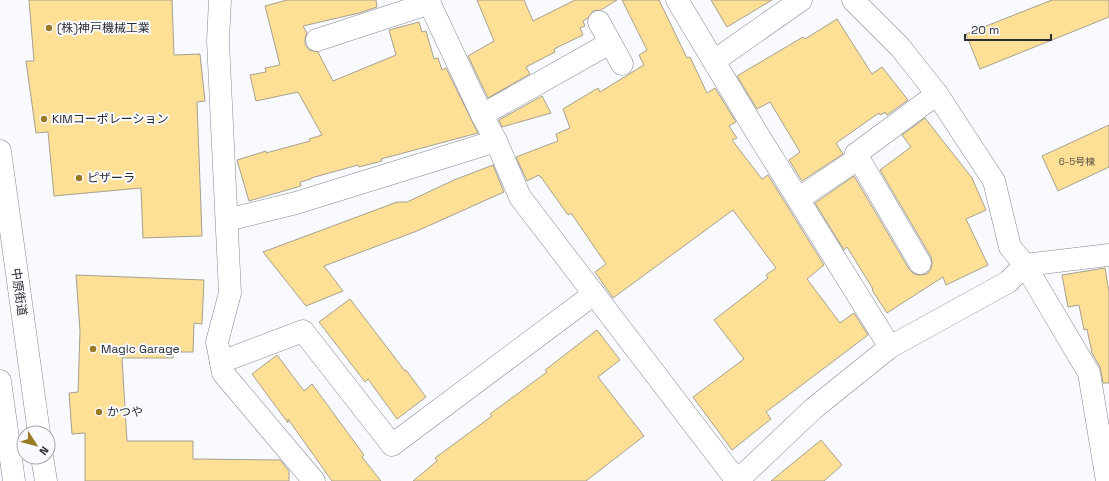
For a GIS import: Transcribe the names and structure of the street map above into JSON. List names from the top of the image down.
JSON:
{
  "streets": {
    "street": ["中原街道"]
  },
  "places": [
    "(株)神戸機械工業",
    "KIMコーポレーション",
    "ピザーラ",
    "Magic Garage",
    "かつや"
  ],
  "house_numbers": ["6-5号棟"],
  "scale_bar": "20 m",
  "north": "bottom right"
}
